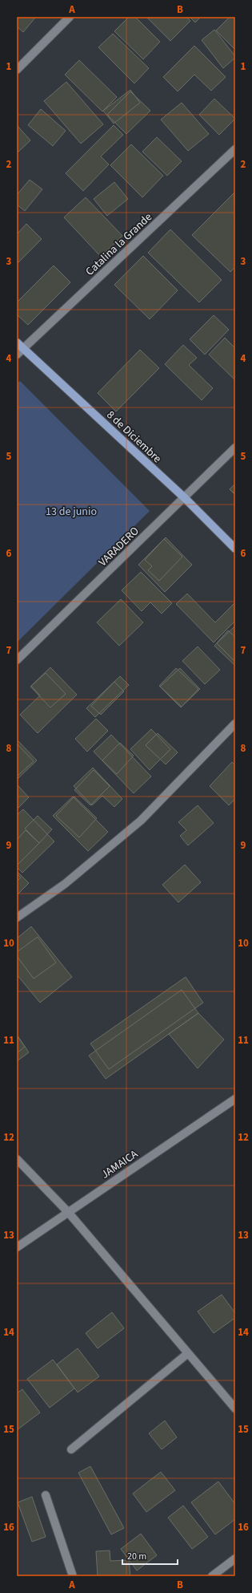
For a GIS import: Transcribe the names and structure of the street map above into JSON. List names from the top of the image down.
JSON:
{
  "streets": {
    "main road": ["8 de Diciembre"],
    "street": ["Catalina la Grande", "VARADERO", "JAMAICA"]
  },
  "crossings": [
    ["Catalina la Grande", "8 de Diciembre"],
    ["8 de Diciembre", "VARADERO"]
  ],
  "parks": ["13 de junio"],
  "scale_bar": "20 m",
  "grid": {
    "columns": ["A", "B"],
    "rows": [
      "1",
      "2",
      "3",
      "4",
      "5",
      "6",
      "7",
      "8",
      "9",
      "10",
      "11",
      "12",
      "13",
      "14",
      "15",
      "16"
    ]
  }
}
